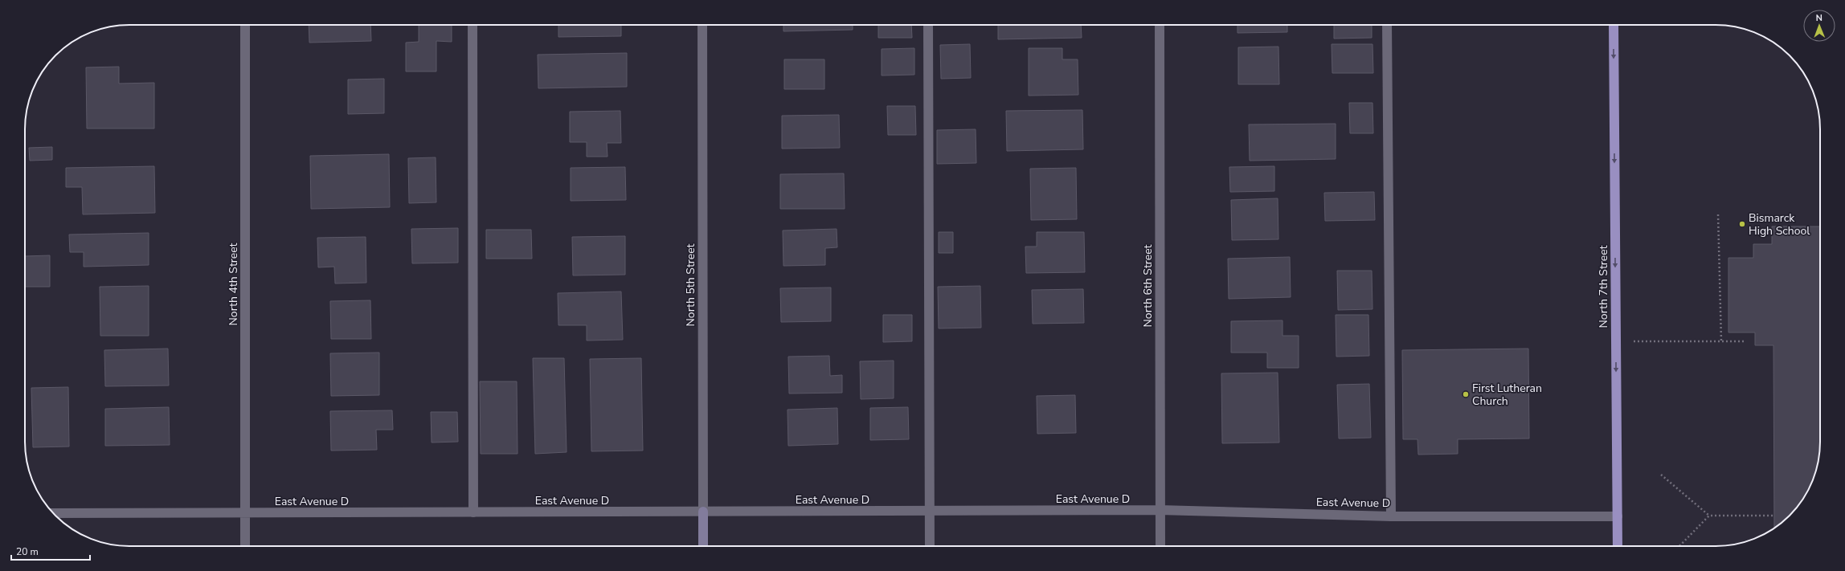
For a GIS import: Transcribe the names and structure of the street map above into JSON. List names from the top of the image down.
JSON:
{
  "streets": {
    "main road": ["North 7th Street"],
    "street": [
      "North 4th Street",
      "North 5th Street",
      "North 6th Street",
      "East Avenue D"
    ]
  },
  "crossings": [
    ["North 4th Street", "East Avenue D"],
    ["North 5th Street", "East Avenue D"],
    ["North 6th Street", "East Avenue D"],
    ["North 7th Street", "East Avenue D"]
  ],
  "one_way": ["North 7th Street"],
  "places": ["Bismarck High School", "First Lutheran Church"],
  "scale_bar": "20 m",
  "north": "top"
}
